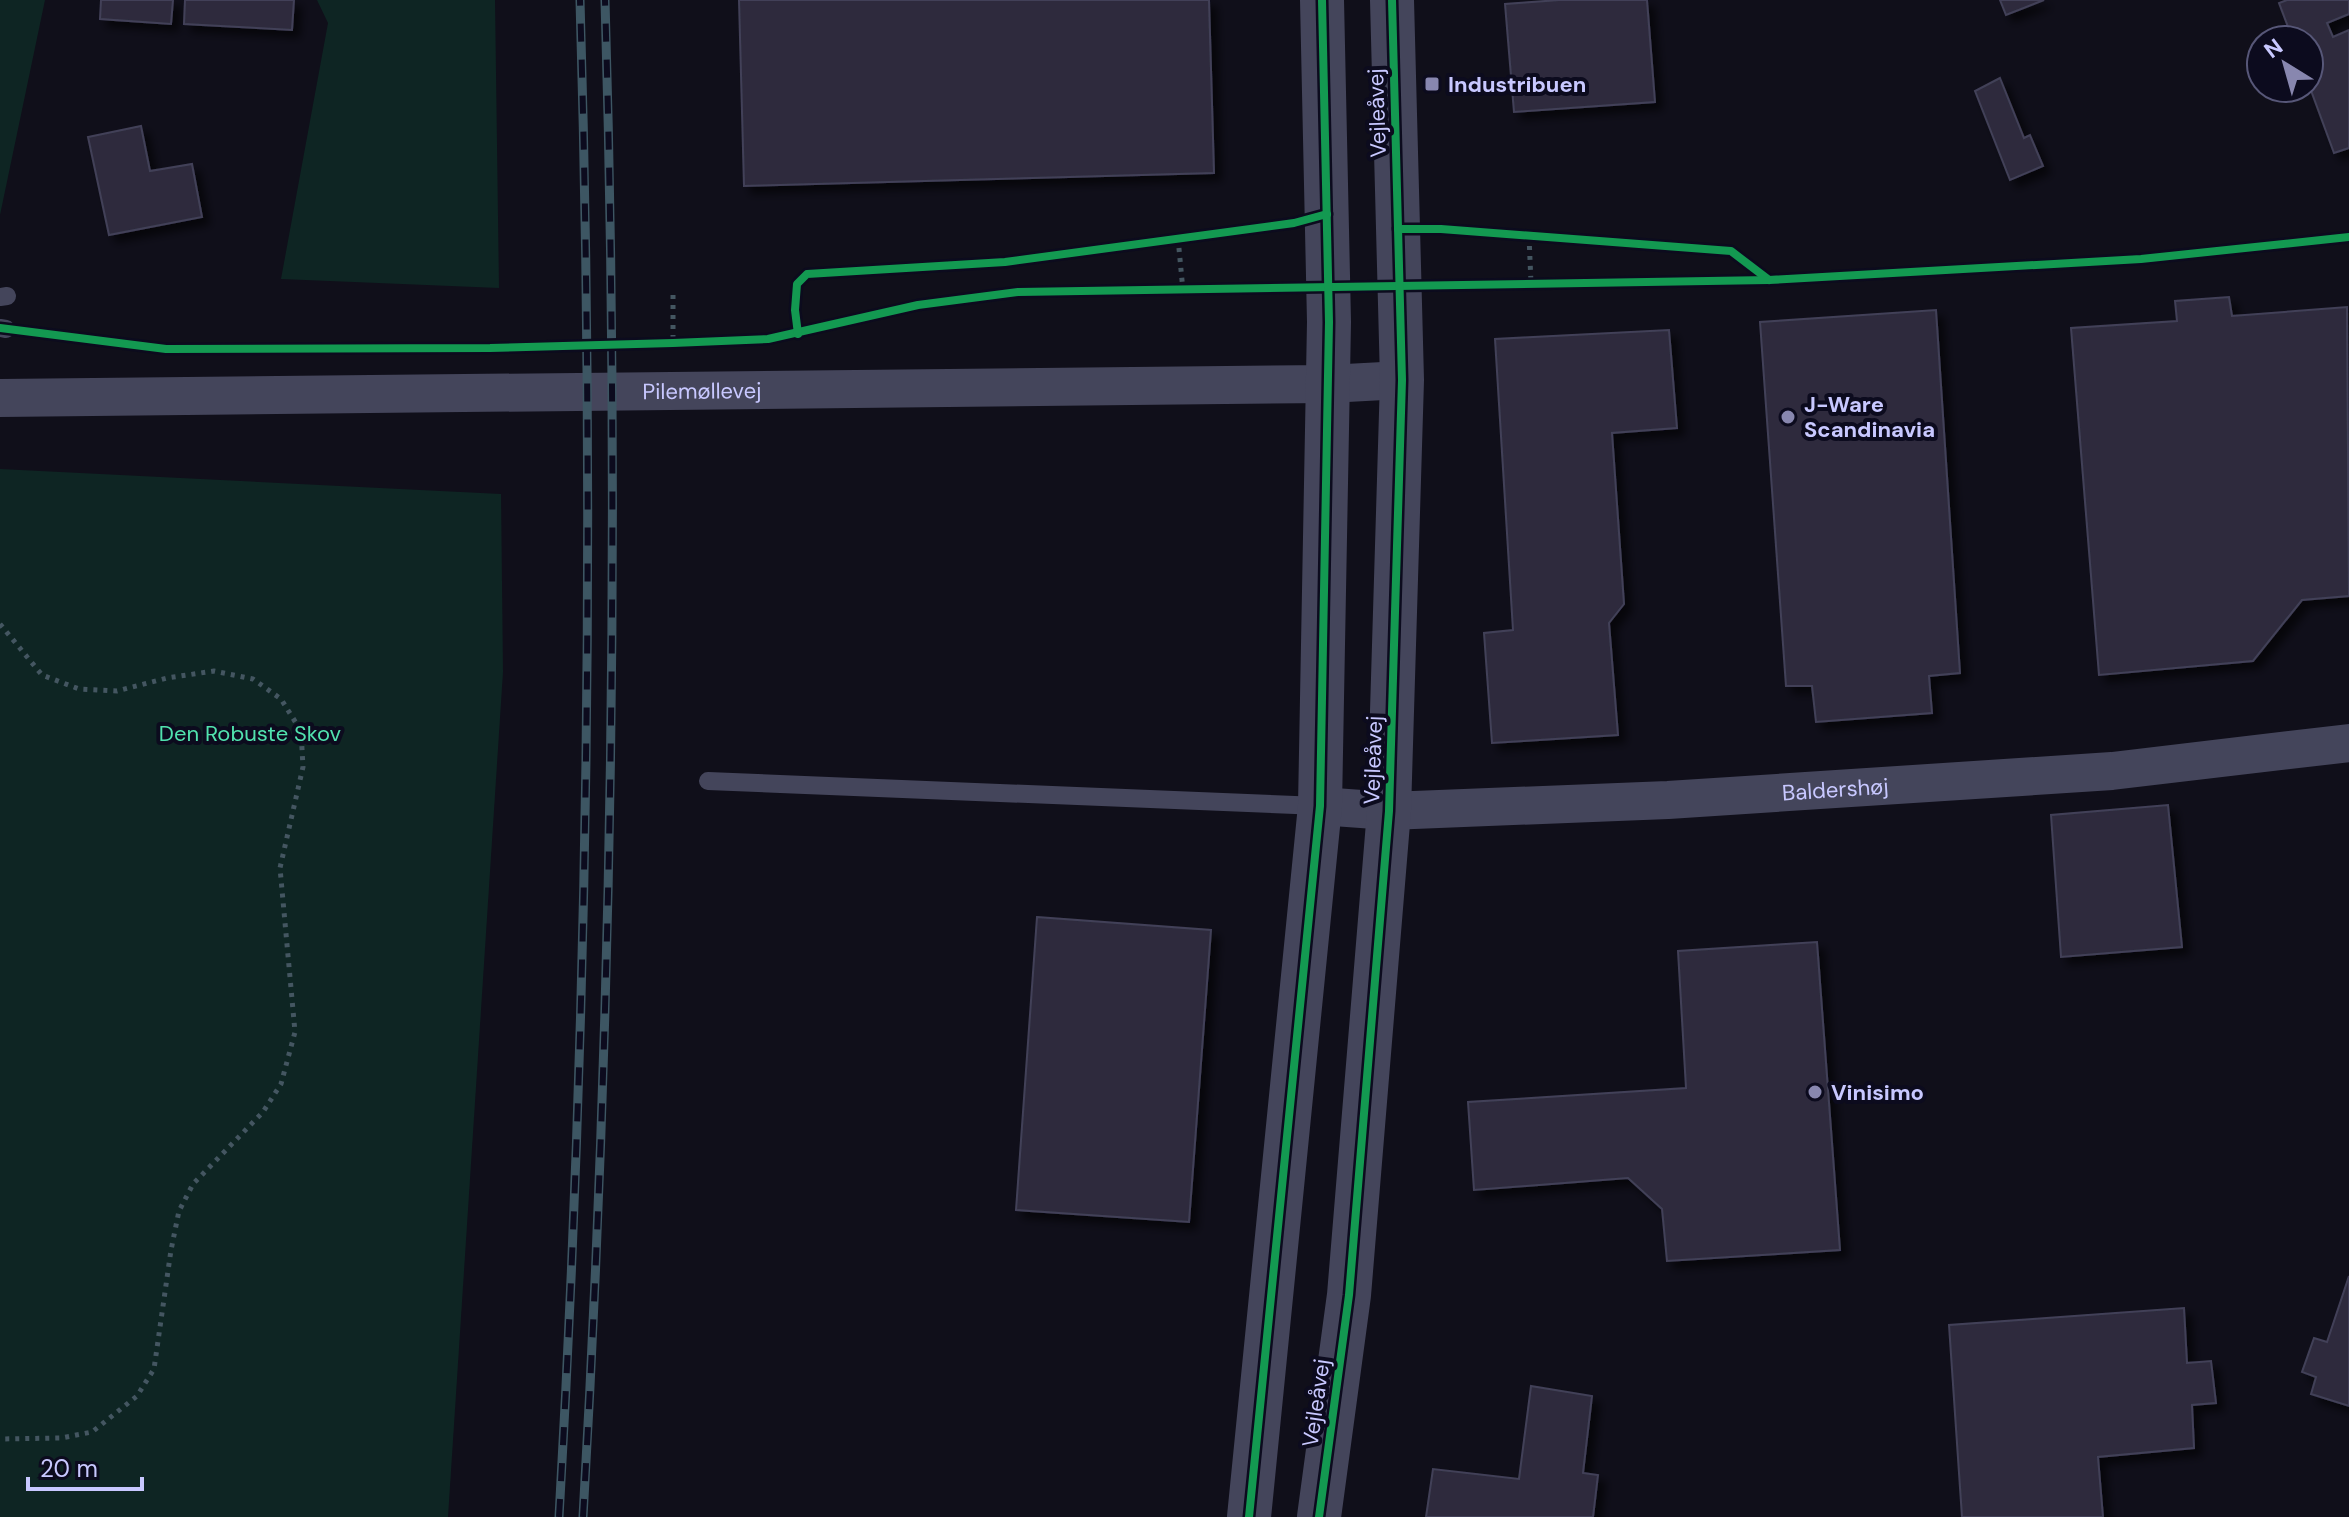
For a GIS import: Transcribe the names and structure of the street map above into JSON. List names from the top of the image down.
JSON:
{
  "streets": {
    "street": ["Vejleåvej", "Pilemøllevej", "Baldershøj"]
  },
  "crossings": [
    ["Vejleåvej", "Pilemøllevej"],
    ["Vejleåvej", "Baldershøj"]
  ],
  "parks": ["Den Robuste Skov"],
  "places": {
    "transit": ["Industribuen"],
    "other": ["J-Ware Scandinavia", "Vinisimo"]
  },
  "scale_bar": "20 m",
  "north": "top left"
}
